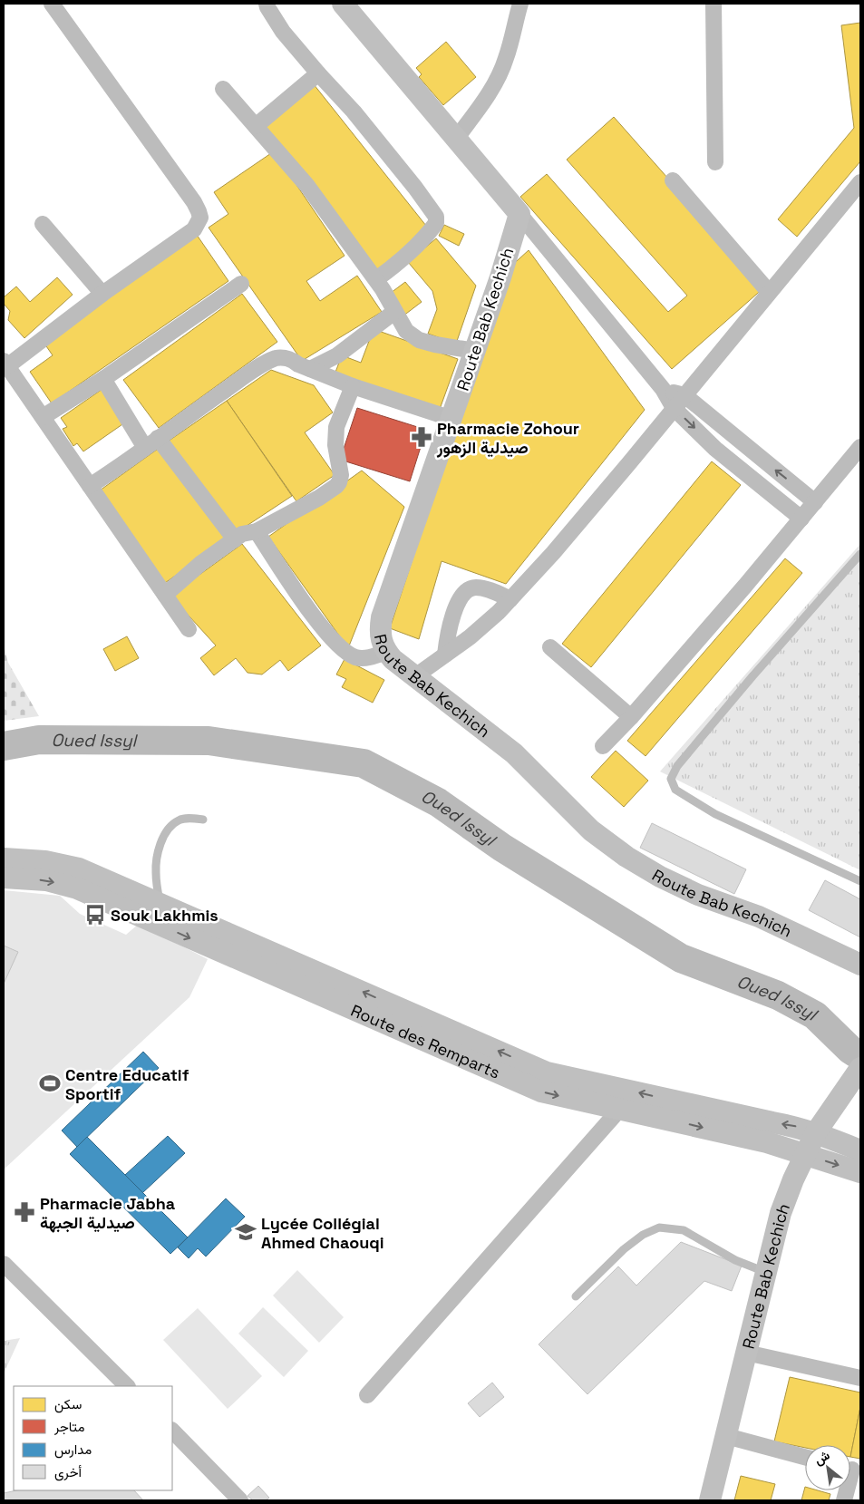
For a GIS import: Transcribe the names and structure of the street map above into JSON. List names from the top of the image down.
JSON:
{
  "streets": {
    "main road": ["Route Bab Kechich", "Route des Remparts"]
  },
  "crossings": [
    ["Route Bab Kechich", "Route des Remparts"]
  ],
  "water": ["Oued Issyl"],
  "places": {
    "pharmacy": ["Pharmacie Zohour صيدلية الزهور", "Pharmacie Jabha صيدلية الجبهة"],
    "bus stop": ["Souk Lakhmis"],
    "sports": ["Centre Educatif Sportif"],
    "school or university": ["Lycée Collégial Ahmed Chaouqi"]
  },
  "legend": [
    "سكن",
    "متاجر",
    "مدارس",
    "أخرى"
  ],
  "north": "top left"
}
